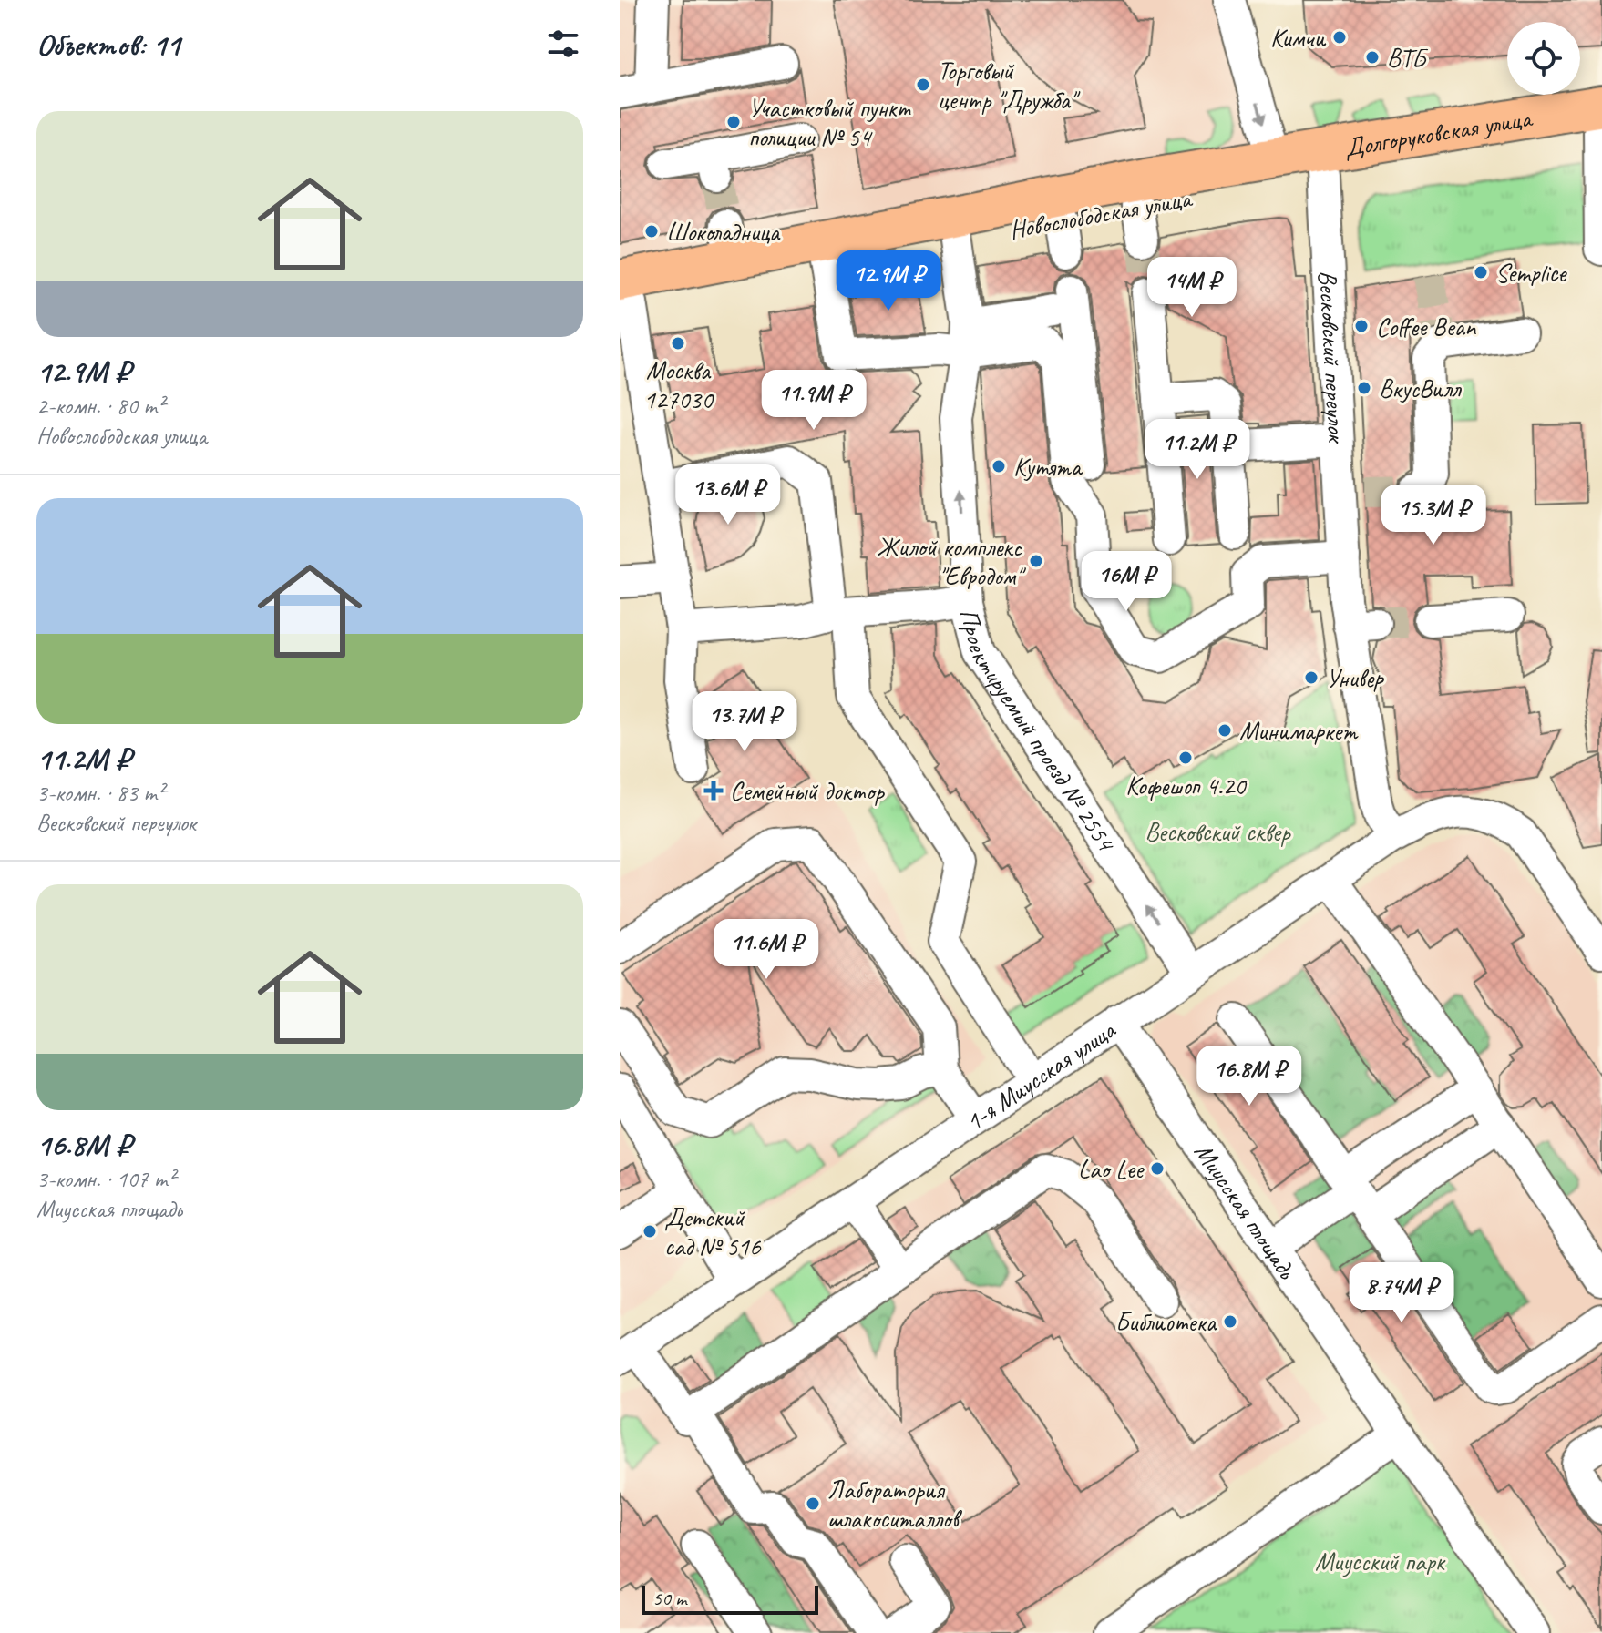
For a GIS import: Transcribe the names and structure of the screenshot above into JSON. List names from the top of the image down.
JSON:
{
  "streets": {
    "main road": ["Долгоруковская улица", "Новослободская улица"],
    "street": [
      "Весковский переулок",
      "Проектируемый проезд № 2554",
      "1-я Миусская улица",
      "Миусская площадь"
    ]
  },
  "crossings": [
    ["Долгоруковская улица", "Новослободская улица"],
    ["Долгоруковская улица", "Весковский переулок"],
    ["Новослободская улица", "Весковский переулок"],
    ["Новослободская улица", "Проектируемый проезд № 2554"],
    ["Весковский переулок", "1-я Миусская улица"],
    ["Проектируемый проезд № 2554", "1-я Миусская улица"],
    ["1-я Миусская улица", "Миусская площадь"]
  ],
  "parks": ["Весковский сквер", "Миусский парк"],
  "places": {
    "other": [
      "Кимчи",
      "ВТБ",
      "Торговый центр \"Дружба\"",
      "Участковый пункт полиции № 54",
      "Шоколадница",
      "Semplice",
      "Coffee Bean",
      "Москва 127030",
      "ВкусВилл",
      "Кутята",
      "Жилой комплекс \"Евродом\"",
      "Универ",
      "Минимаркет",
      "Кофешоп 4.20",
      "Lao Lee",
      "Детский сад № 516",
      "Библиотека",
      "Лаборатория шлакоситаллов"
    ],
    "health": ["Семейный доктор"]
  },
  "scale_bar": "50 m",
  "page": {
    "heading": "Объектов: 11",
    "list": [
      {
        "name": "12.9M ₽",
        "note": "2-комн. · 80 m² · Новослободская улица"
      },
      {
        "name": "11.2M ₽",
        "note": "3-комн. · 83 m² · Весковский переулок"
      },
      {
        "name": "16.8M ₽",
        "note": "3-комн. · 107 m² · Миусская площадь"
      }
    ],
    "price": [
      "12.9M ₽",
      "14M ₽",
      "11.9M ₽",
      "11.2M ₽",
      "13.6M ₽",
      "15.3M ₽",
      "16M ₽",
      "13.7M ₽",
      "11.6M ₽",
      "16.8M ₽",
      "8.74M ₽"
    ],
    "scale": "50 m"
  }
}
